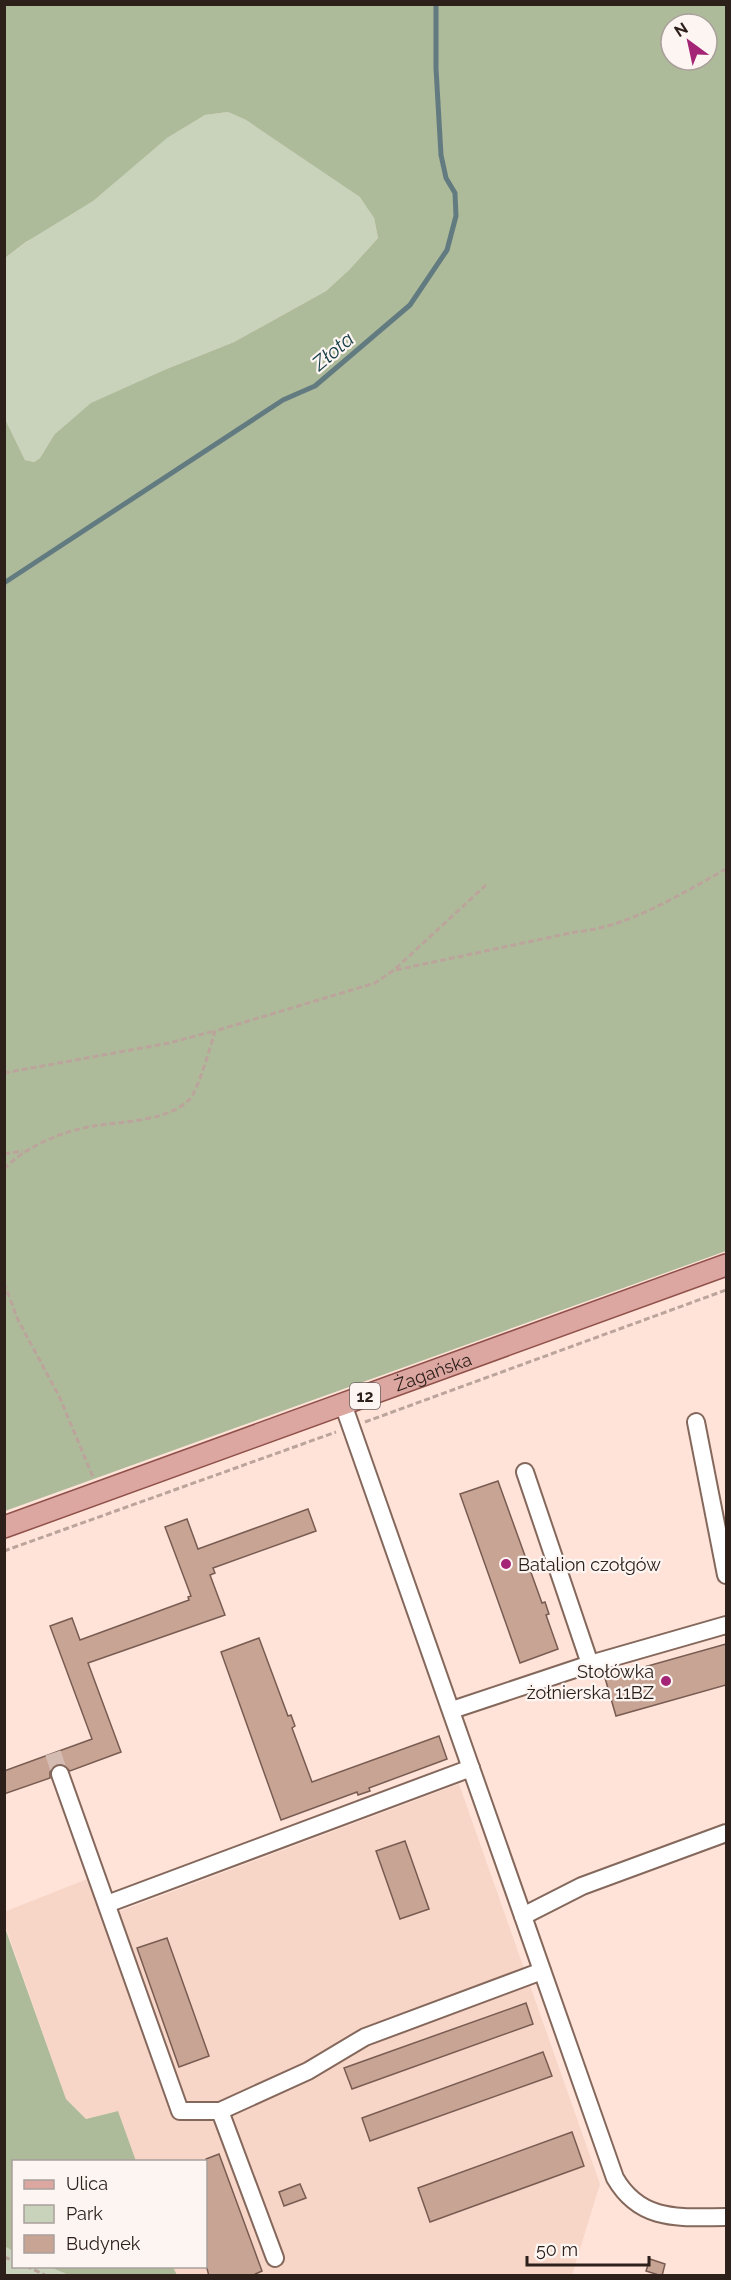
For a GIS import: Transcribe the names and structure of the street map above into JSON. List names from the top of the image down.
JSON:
{
  "streets": {
    "main road": ["Żagańska", "12"]
  },
  "water": ["Złota"],
  "places": ["Batalion czołgów", "Stołówka żołnierska 11BZ"],
  "legend": ["Ulica", "Park", "Budynek"],
  "scale_bar": "50 m",
  "north": "top left"
}
